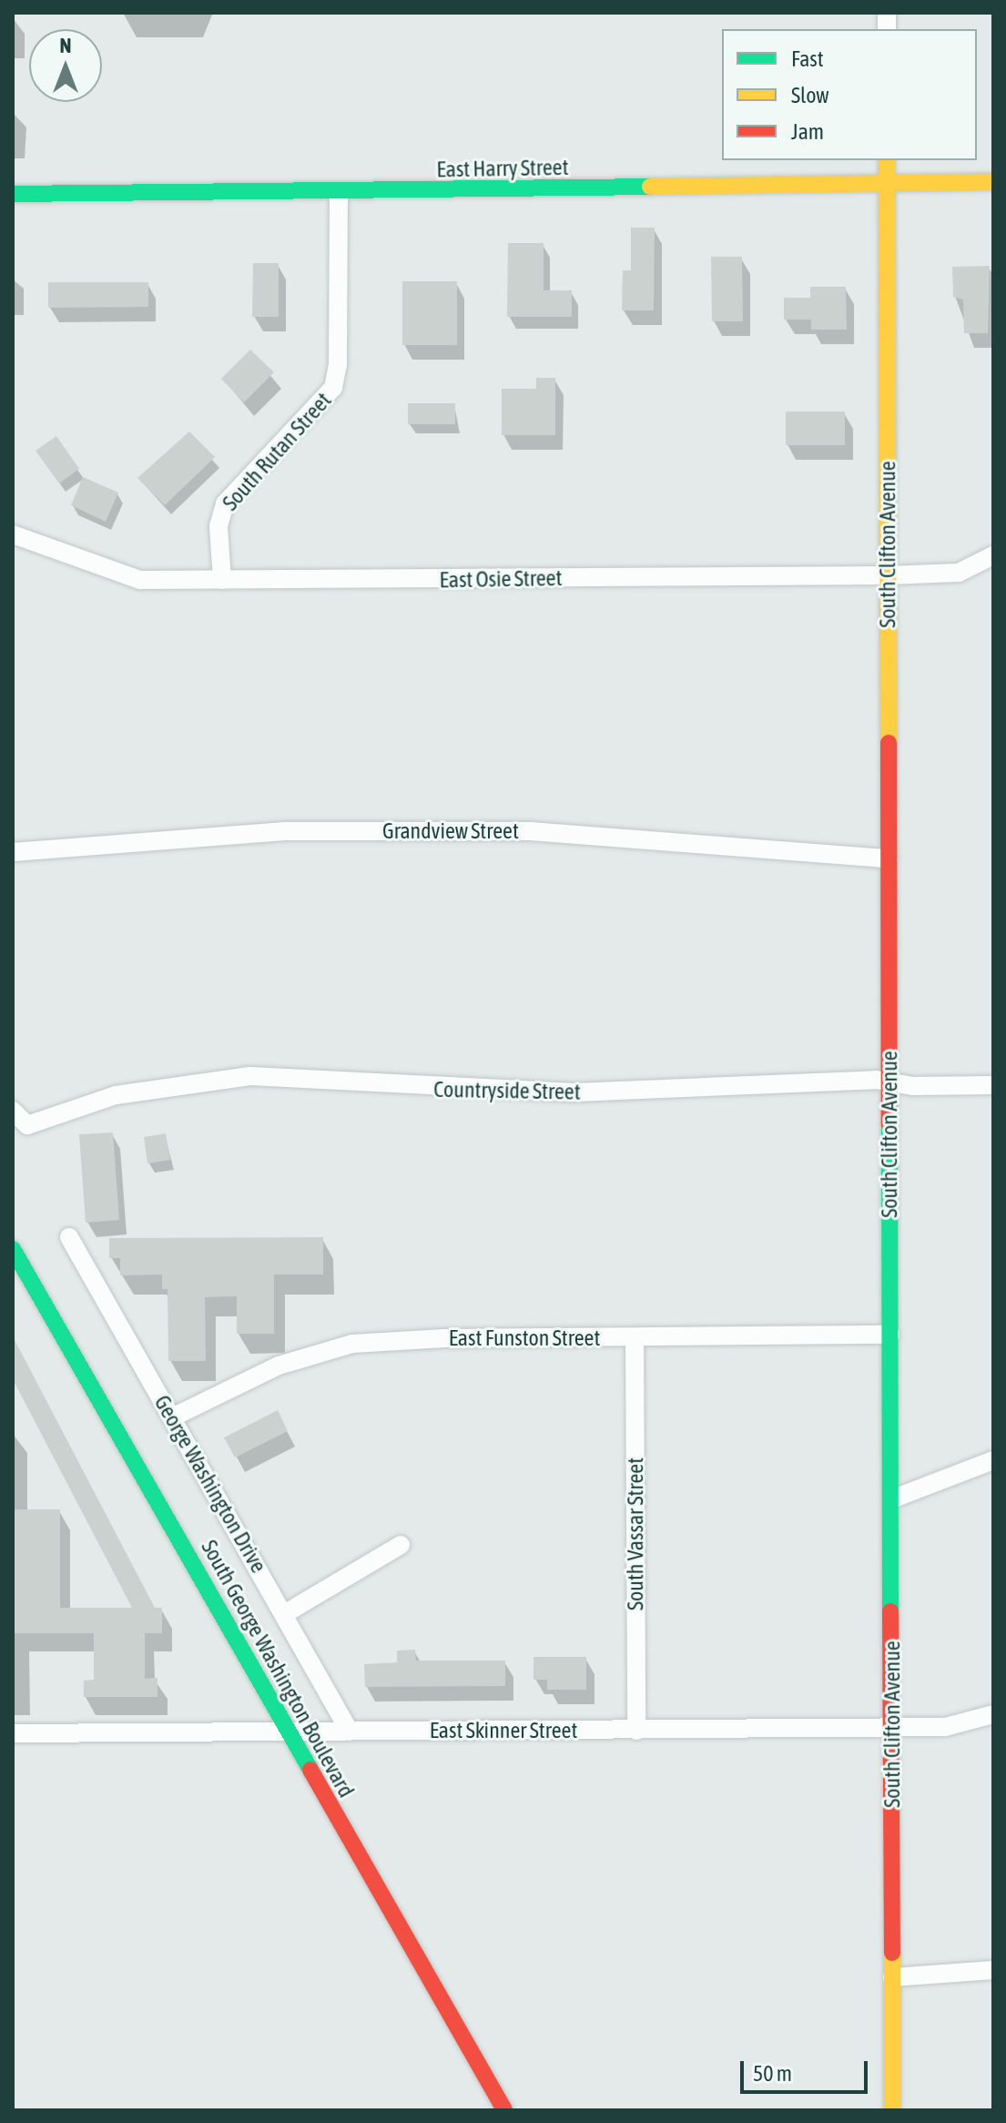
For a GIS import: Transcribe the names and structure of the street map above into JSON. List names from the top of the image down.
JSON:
{
  "streets": {
    "street": [
      "East Harry Street",
      "South Rutan Street",
      "South Clifton Avenue",
      "East Osie Street",
      "Grandview Street",
      "Countryside Street",
      "East Funston Street",
      "George Washington Drive",
      "South Vassar Street",
      "South George Washington Boulevard",
      "East Skinner Street"
    ]
  },
  "crossings": [
    ["East Harry Street", "South Rutan Street"],
    ["East Harry Street", "South Clifton Avenue"],
    ["South Rutan Street", "East Osie Street"],
    ["South Clifton Avenue", "East Osie Street"],
    ["South Clifton Avenue", "Grandview Street"],
    ["South Clifton Avenue", "Countryside Street"],
    ["South Clifton Avenue", "East Funston Street"],
    ["South Clifton Avenue", "East Skinner Street"],
    ["East Funston Street", "George Washington Drive"],
    ["East Funston Street", "South Vassar Street"],
    ["George Washington Drive", "East Skinner Street"],
    ["South Vassar Street", "East Skinner Street"],
    ["South George Washington Boulevard", "East Skinner Street"]
  ],
  "legend": ["Fast", "Slow", "Jam"],
  "scale_bar": "50 m",
  "north": "top"
}
